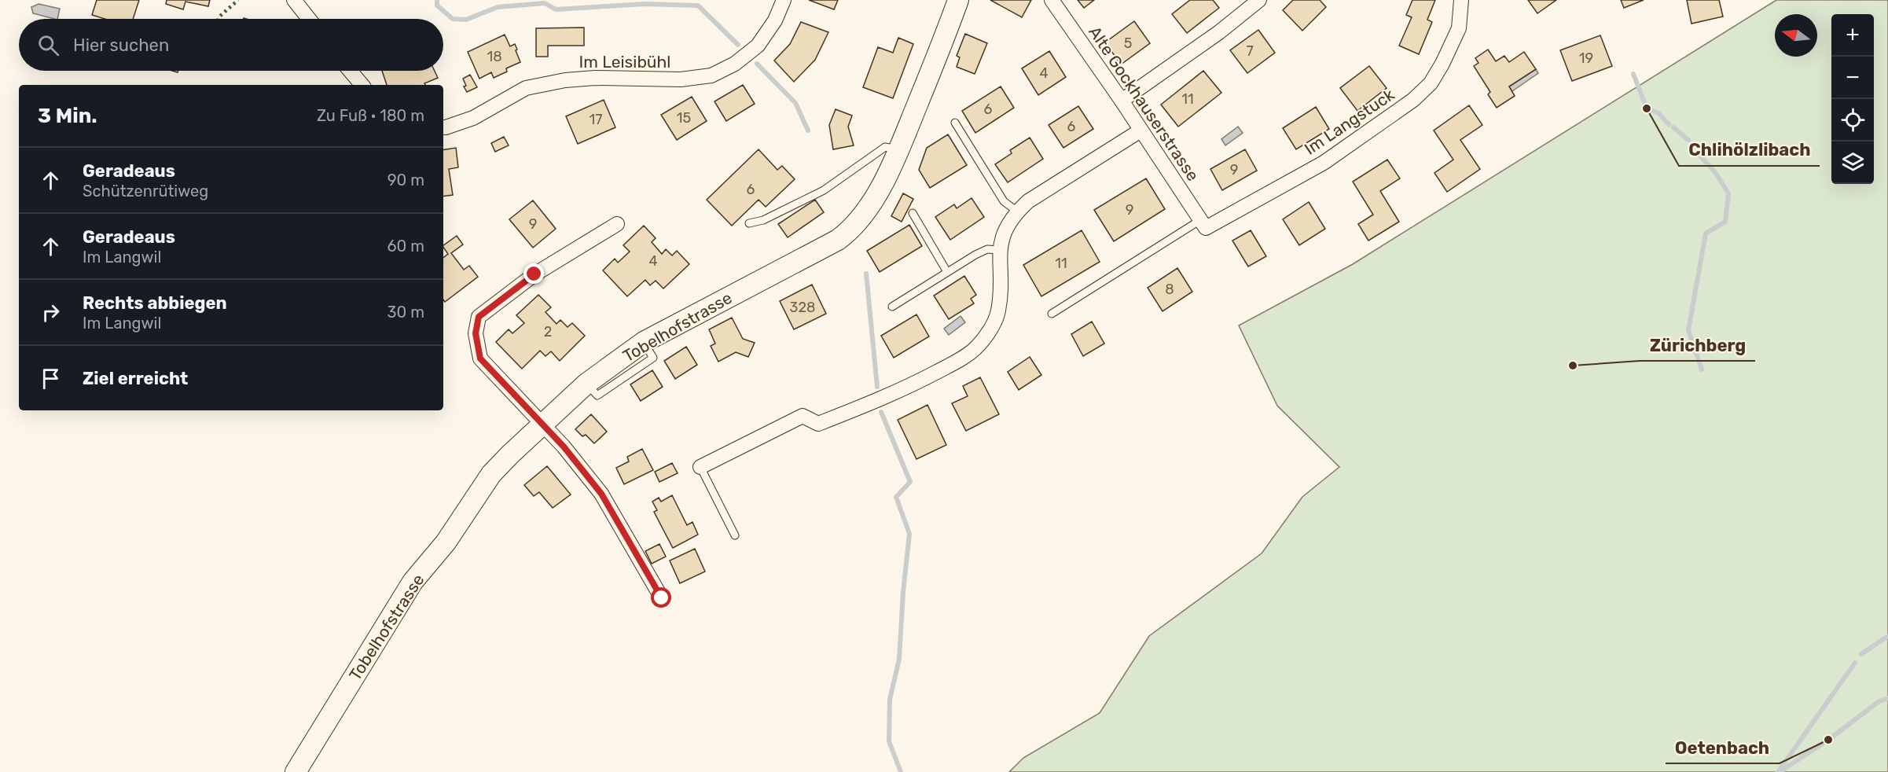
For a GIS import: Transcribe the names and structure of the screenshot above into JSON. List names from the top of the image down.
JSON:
{
  "streets": {
    "main road": ["Tobelhofstrasse"],
    "street": ["Im Leisibühl", "Alte Gockhauserstrasse", "Im Langstuck"]
  },
  "crossings": [
    ["Alte Gockhauserstrasse", "Im Langstuck"]
  ],
  "places": ["Chlihölzlibach", "Zürichberg", "Oetenbach"],
  "house_numbers": [
    "5",
    "7",
    "18",
    "19",
    "4",
    "11",
    "6",
    "15",
    "17",
    "6",
    "9",
    "6",
    "9",
    "9",
    "4",
    "11",
    "8",
    "328",
    "2"
  ],
  "north": "left",
  "page": {
    "map_buttons": ["+", "−"],
    "search": "Hier suchen",
    "heading": ["3 Min.", "Zu Fuß · 180 m"],
    "list": [
      ["Geradeaus", "Schützenrütiweg", "90 m"],
      ["Geradeaus", "Im Langwil", "60 m"],
      ["Rechts abbiegen", "Im Langwil", "30 m"],
      "Ziel erreicht"
    ]
  }
}
